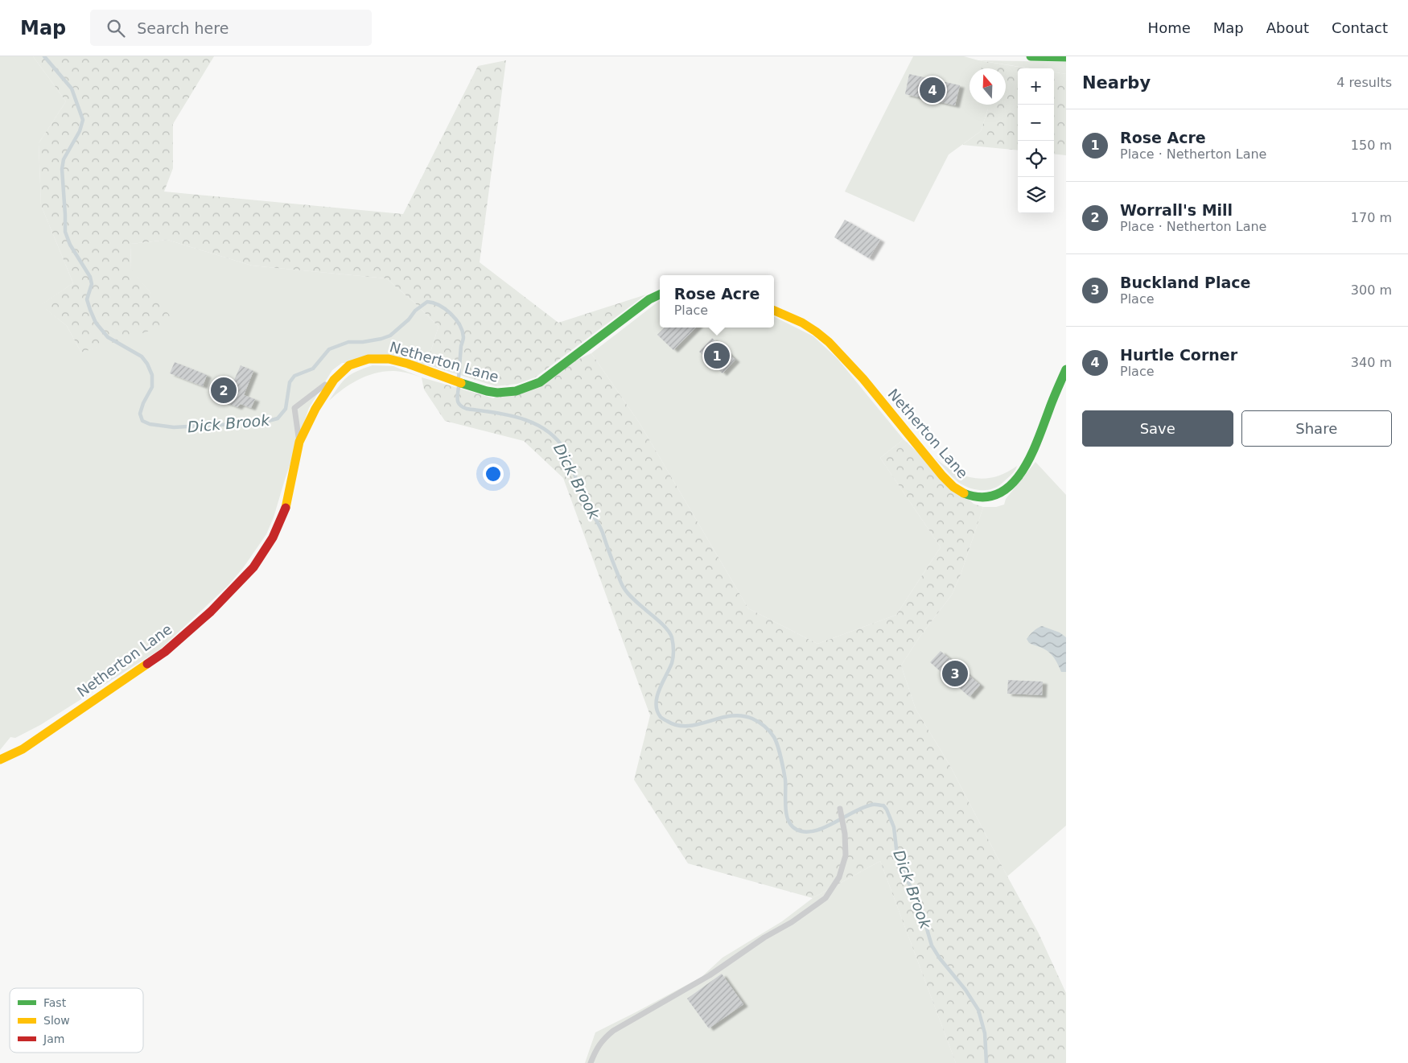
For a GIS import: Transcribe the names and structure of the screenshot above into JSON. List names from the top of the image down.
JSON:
{
  "streets": {
    "street": ["Netherton Lane"]
  },
  "water": ["Dick Brook"],
  "legend": ["Fast", "Slow", "Jam"],
  "north": "top",
  "page": {
    "header": "Map",
    "search": "Search here",
    "nav": [
      "Home",
      "Map",
      "About",
      "Contact"
    ],
    "heading": ["Nearby", "4 results"],
    "map_buttons": ["+", "−"],
    "pins": [
      "4",
      "1",
      "2",
      "3"
    ],
    "list": [
      {
        "mark": "1",
        "name": "Rose Acre",
        "note": "Place · Netherton Lane",
        "value": "150 m"
      },
      {
        "mark": "2",
        "name": "Worrall's Mill",
        "note": "Place · Netherton Lane",
        "value": "170 m"
      },
      {
        "mark": "3",
        "name": "Buckland Place",
        "note": "Place",
        "value": "300 m"
      },
      {
        "mark": "4",
        "name": "Hurtle Corner",
        "note": "Place",
        "value": "340 m"
      }
    ],
    "popup": ["Rose Acre", "Place"],
    "buttons": ["Save", "Share"]
  }
}
